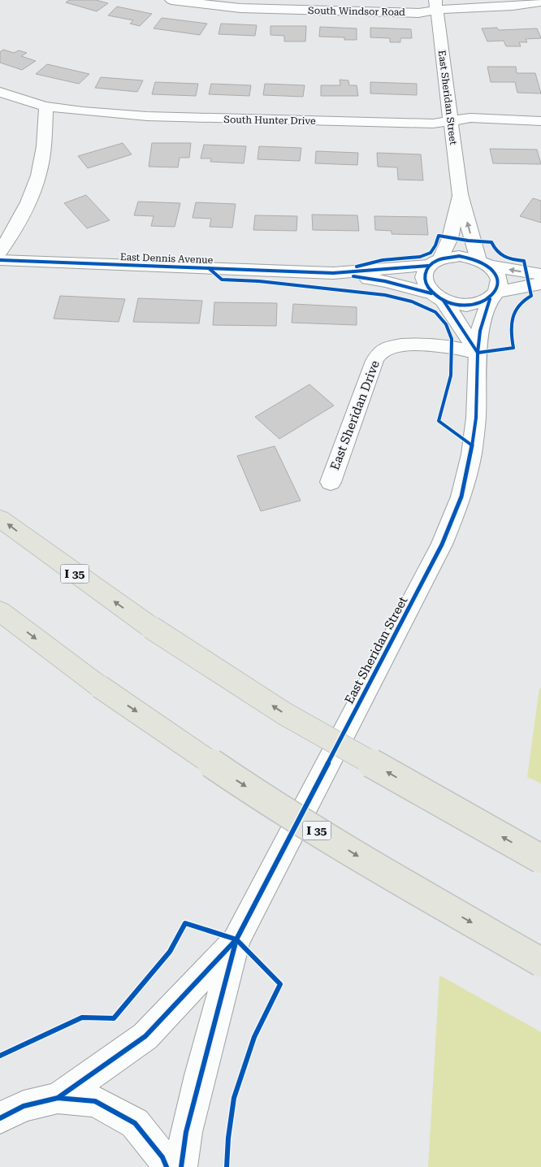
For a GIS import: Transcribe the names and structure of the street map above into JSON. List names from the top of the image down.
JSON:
{
  "streets": {
    "highway": ["I 35"],
    "street": [
      "South Windsor Road",
      "East Sheridan Street",
      "South Hunter Drive",
      "East Dennis Avenue",
      "East Sheridan Drive"
    ]
  },
  "crossings": [
    ["South Windsor Road", "East Sheridan Street"],
    ["East Sheridan Street", "South Hunter Drive"],
    ["East Sheridan Street", "East Dennis Avenue"],
    ["East Sheridan Street", "East Sheridan Drive"]
  ]
}
